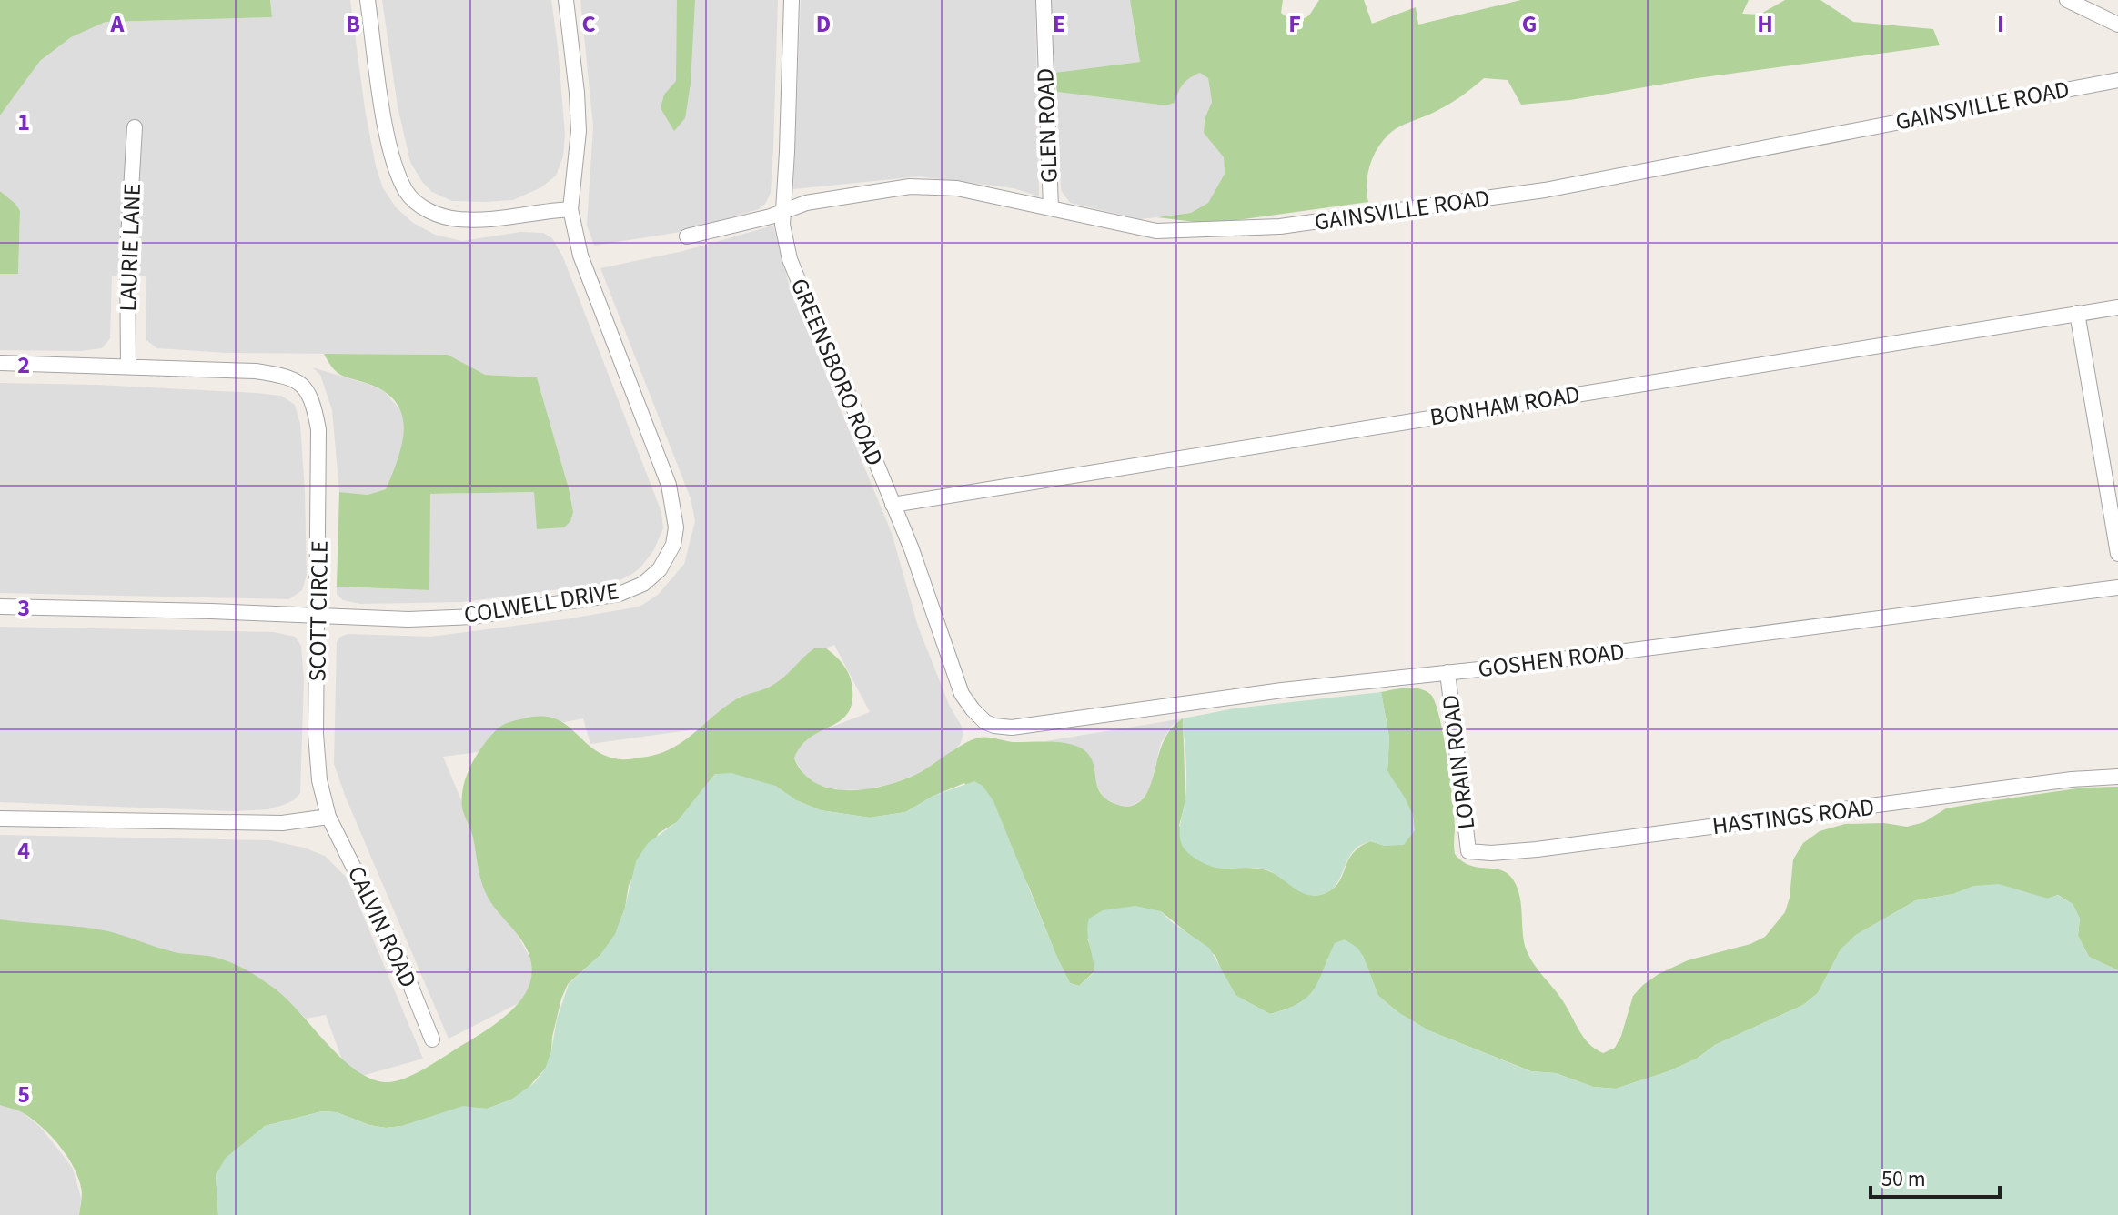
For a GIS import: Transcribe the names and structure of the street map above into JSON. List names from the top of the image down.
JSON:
{
  "streets": {
    "street": [
      "GAINSVILLE ROAD",
      "GLEN ROAD",
      "LAURIE LANE",
      "GREENSBORO ROAD",
      "BONHAM ROAD",
      "COLWELL DRIVE",
      "SCOTT CIRCLE",
      "GOSHEN ROAD",
      "LORAIN ROAD",
      "HASTINGS ROAD",
      "CALVIN ROAD"
    ]
  },
  "crossings": [
    ["GAINSVILLE ROAD", "GLEN ROAD"],
    ["GAINSVILLE ROAD", "GREENSBORO ROAD"],
    ["LAURIE LANE", "SCOTT CIRCLE"],
    ["GREENSBORO ROAD", "BONHAM ROAD"],
    ["GREENSBORO ROAD", "GOSHEN ROAD"],
    ["COLWELL DRIVE", "SCOTT CIRCLE"],
    ["SCOTT CIRCLE", "CALVIN ROAD"],
    ["GOSHEN ROAD", "LORAIN ROAD"],
    ["LORAIN ROAD", "HASTINGS ROAD"]
  ],
  "scale_bar": "50 m",
  "grid": {
    "columns": [
      "A",
      "B",
      "C",
      "D",
      "E",
      "F",
      "G",
      "H",
      "I"
    ],
    "rows": [
      "1",
      "2",
      "3",
      "4",
      "5"
    ]
  }
}
